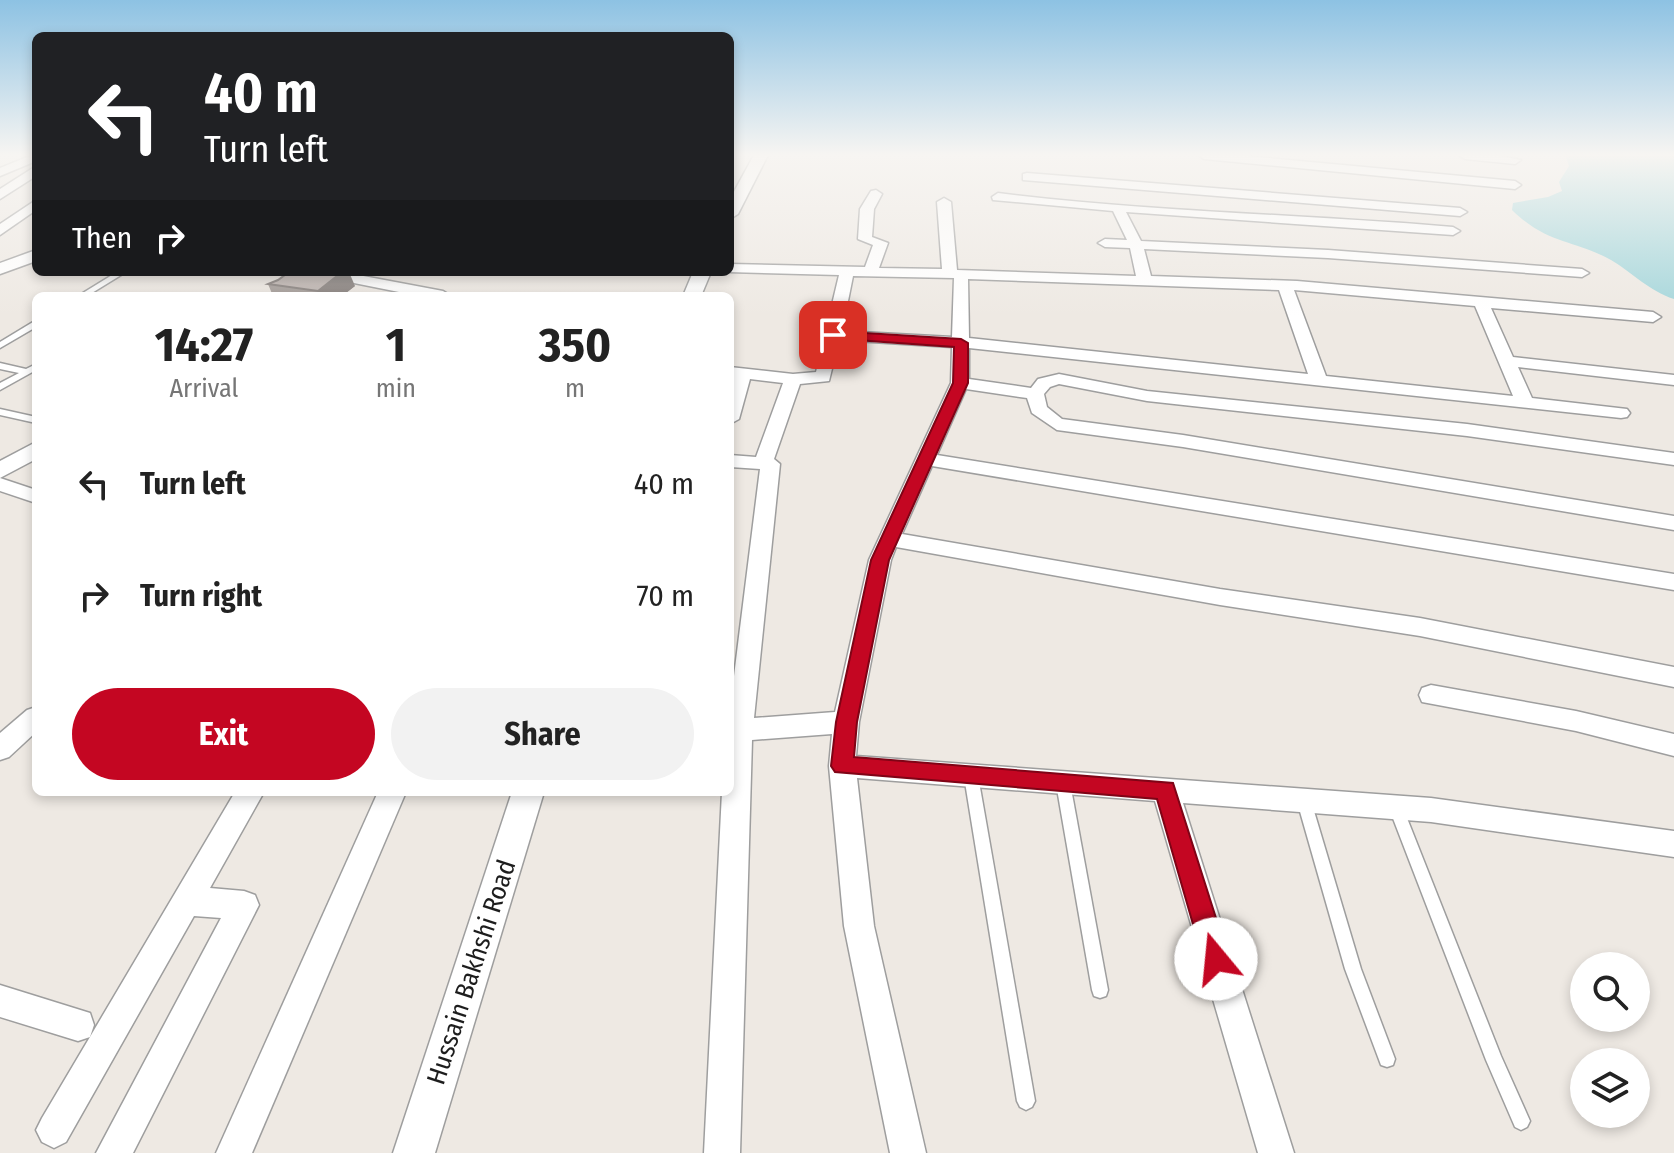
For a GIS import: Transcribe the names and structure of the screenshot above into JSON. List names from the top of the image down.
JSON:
{
  "streets": {
    "street": ["Hussain Bakhshi Road"]
  },
  "page": {
    "turn": ["40 m", "Turn left"],
    "then": "Then",
    "eta": [
      "14:27",
      "Arrival",
      "1",
      "min",
      "350",
      "m"
    ],
    "list": [
      {
        "name": "Turn left",
        "value": "40 m"
      },
      {
        "name": "Turn right",
        "value": "70 m"
      }
    ],
    "buttons": ["Exit", "Share"]
  }
}
